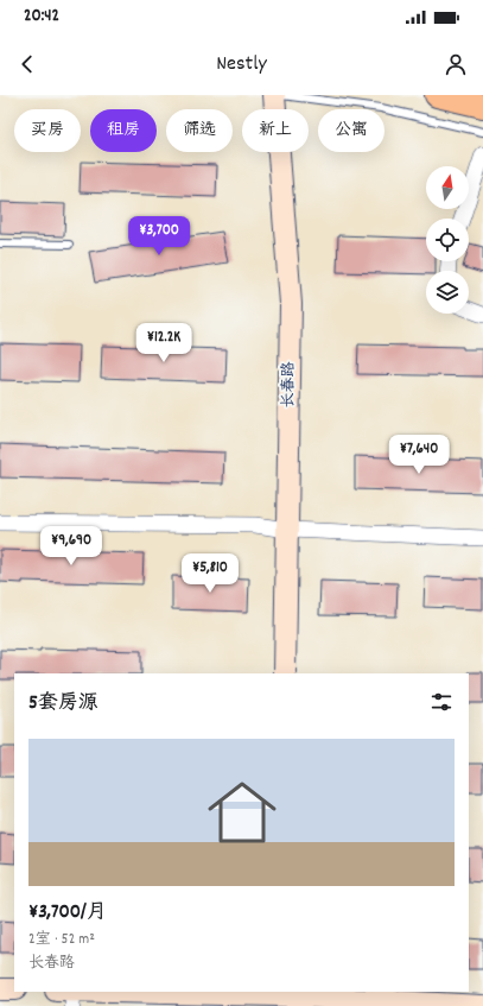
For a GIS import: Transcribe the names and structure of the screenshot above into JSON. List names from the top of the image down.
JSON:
{
  "streets": {
    "street": ["长春路"]
  },
  "north": "top",
  "page": {
    "status": "20:42",
    "header": "Nestly",
    "chip": [
      "买房",
      "租房",
      "筛选",
      "新上",
      "公寓"
    ],
    "price": [
      "¥3,700",
      "¥12.2K",
      "¥7,640",
      "¥9,690",
      "¥5,810"
    ],
    "heading": "5套房源",
    "list": [
      {
        "name": "¥3,700/月",
        "note": "2室 · 52 m² · 长春路"
      }
    ]
  }
}
